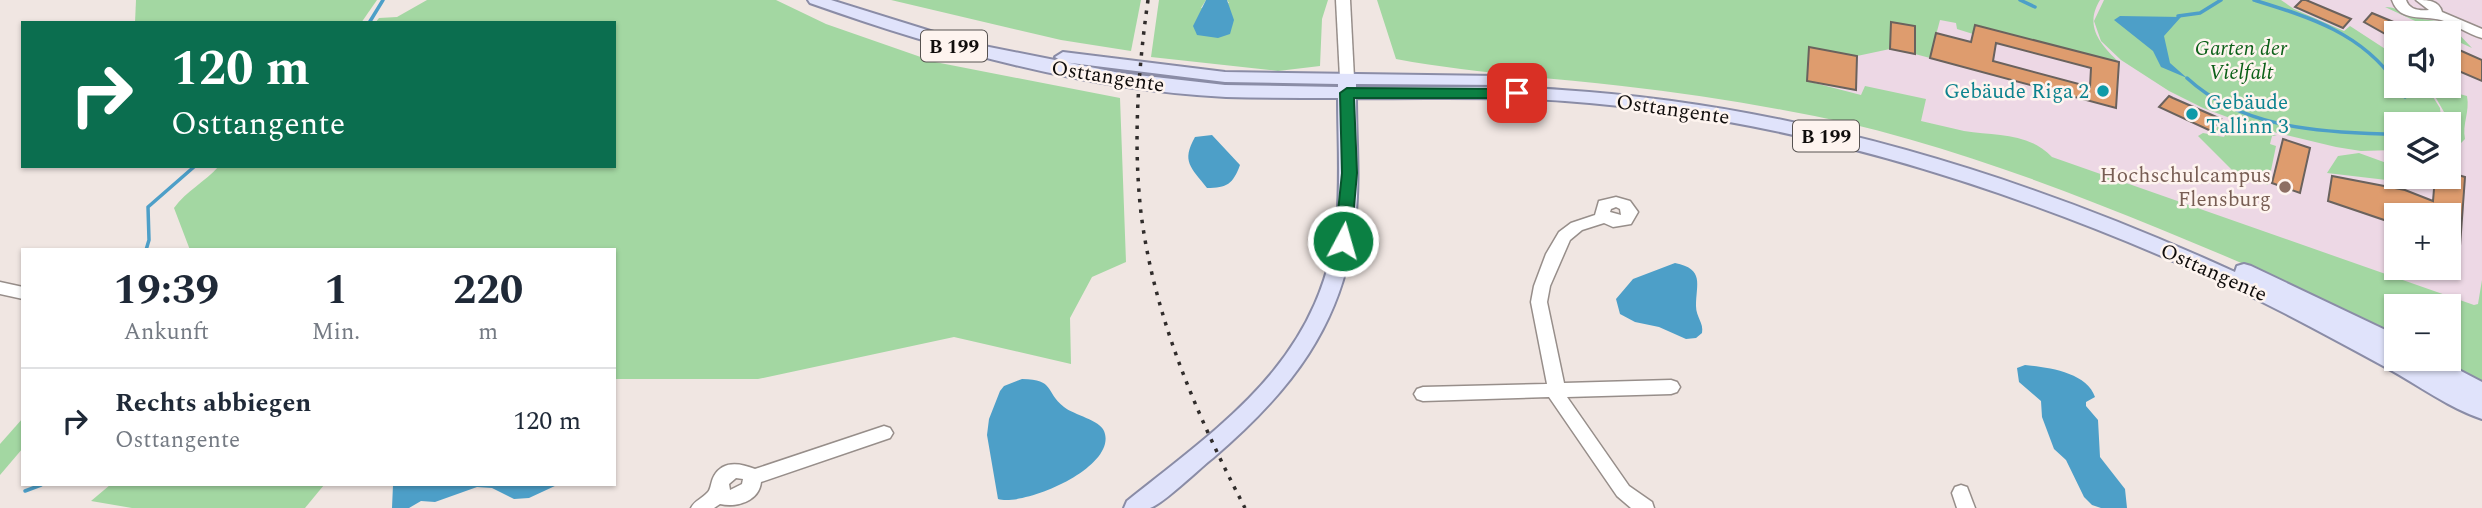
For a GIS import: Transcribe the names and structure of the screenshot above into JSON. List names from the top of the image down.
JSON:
{
  "streets": {
    "main road": ["B 199", "Osttangente"]
  },
  "parks": ["Garten der Vielfalt"],
  "places": ["Gebäude Riga 2", "Gebäude Tallinn 3", "Hochschulcampus Flensburg"],
  "page": {
    "map_buttons": ["+", "−"],
    "turn": ["120 m", "Osttangente"],
    "eta": [
      "19:39",
      "Ankunft",
      "1",
      "Min.",
      "220",
      "m"
    ],
    "list": [
      {
        "name": "Rechts abbiegen",
        "note": "Osttangente",
        "value": "120 m"
      }
    ]
  }
}
